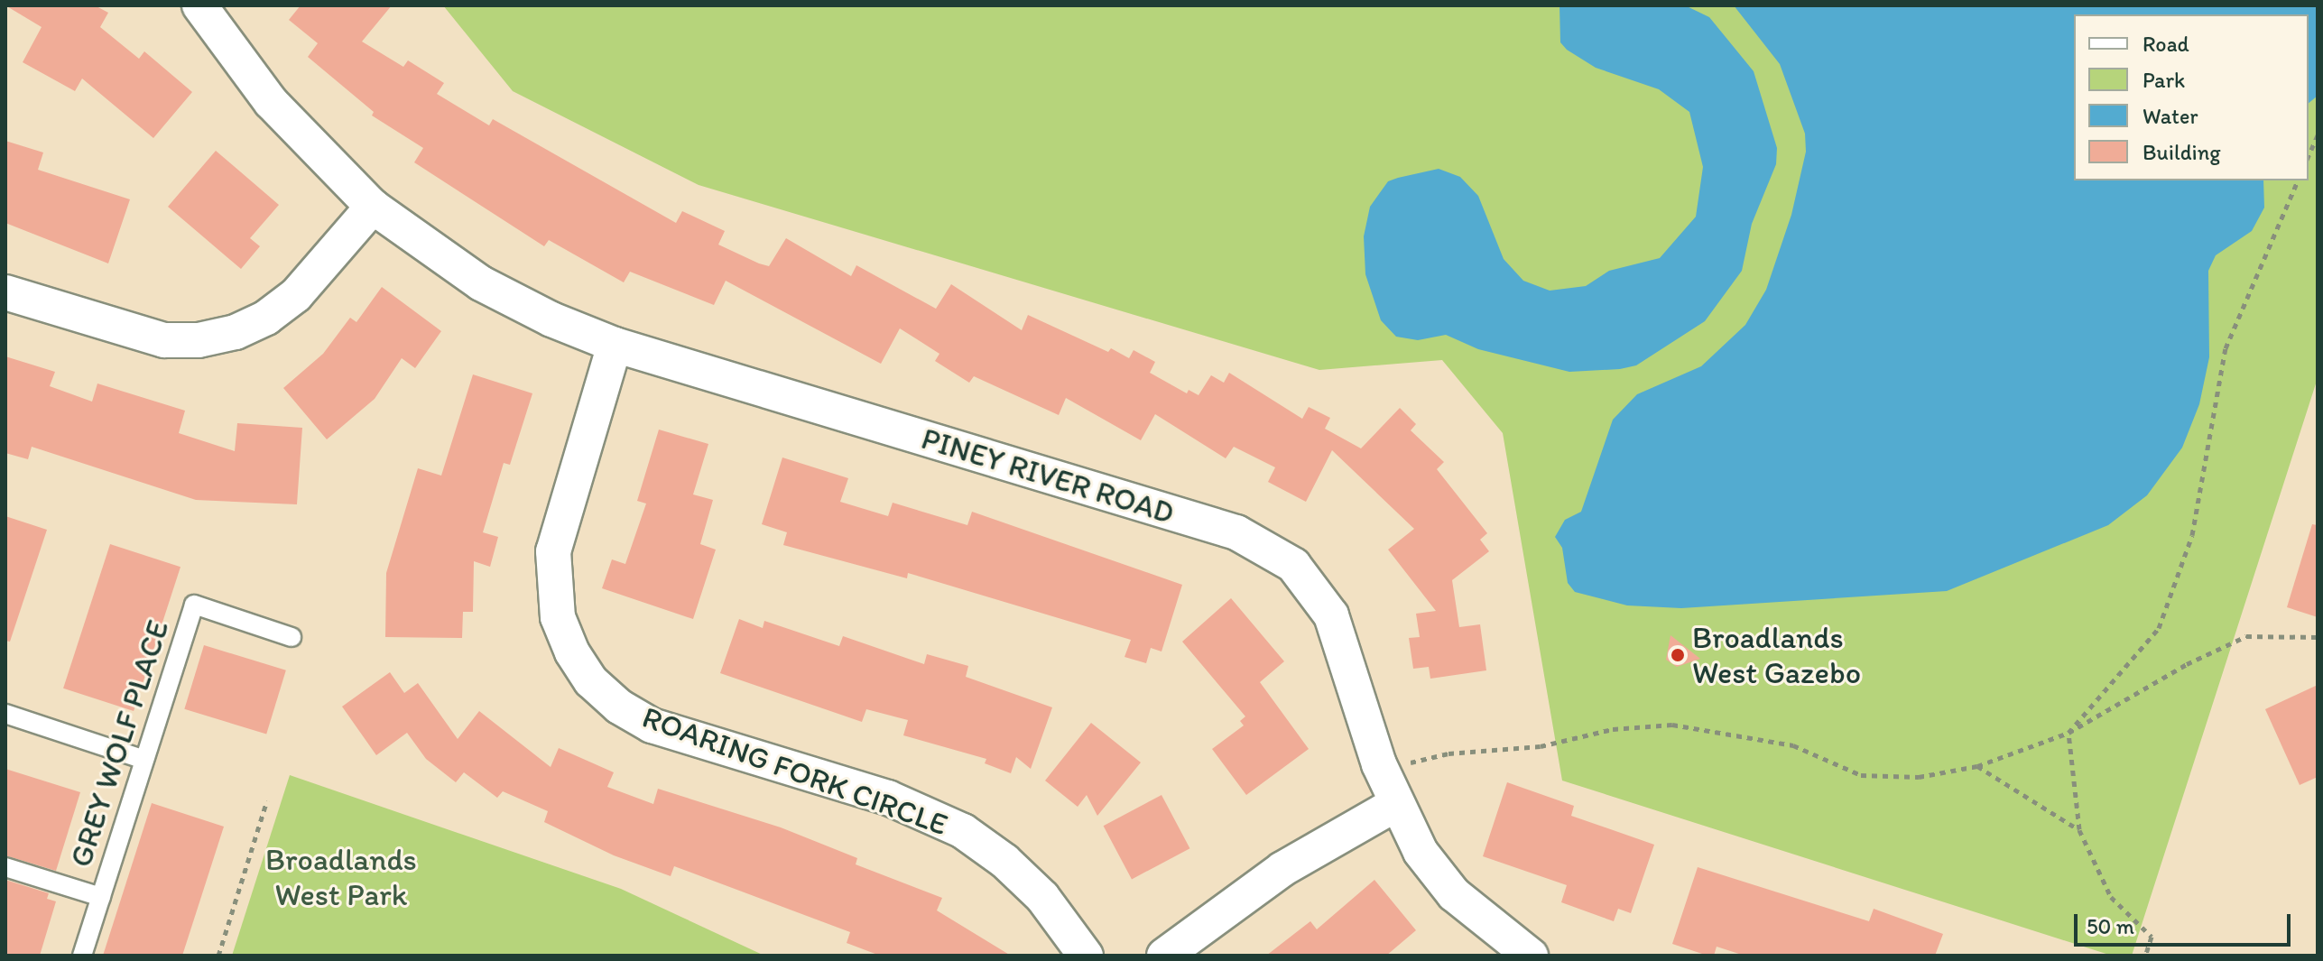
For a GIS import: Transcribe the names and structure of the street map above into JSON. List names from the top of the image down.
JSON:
{
  "streets": {
    "street": ["PINEY RIVER ROAD", "ROARING FORK CIRCLE"],
    "lane": ["GREY WOLF PLACE"]
  },
  "crossings": [
    ["PINEY RIVER ROAD", "ROARING FORK CIRCLE"]
  ],
  "parks": ["Broadlands West Park"],
  "places": ["Broadlands West Gazebo"],
  "legend": [
    "Road",
    "Park",
    "Water",
    "Building"
  ],
  "scale_bar": "50 m"
}
